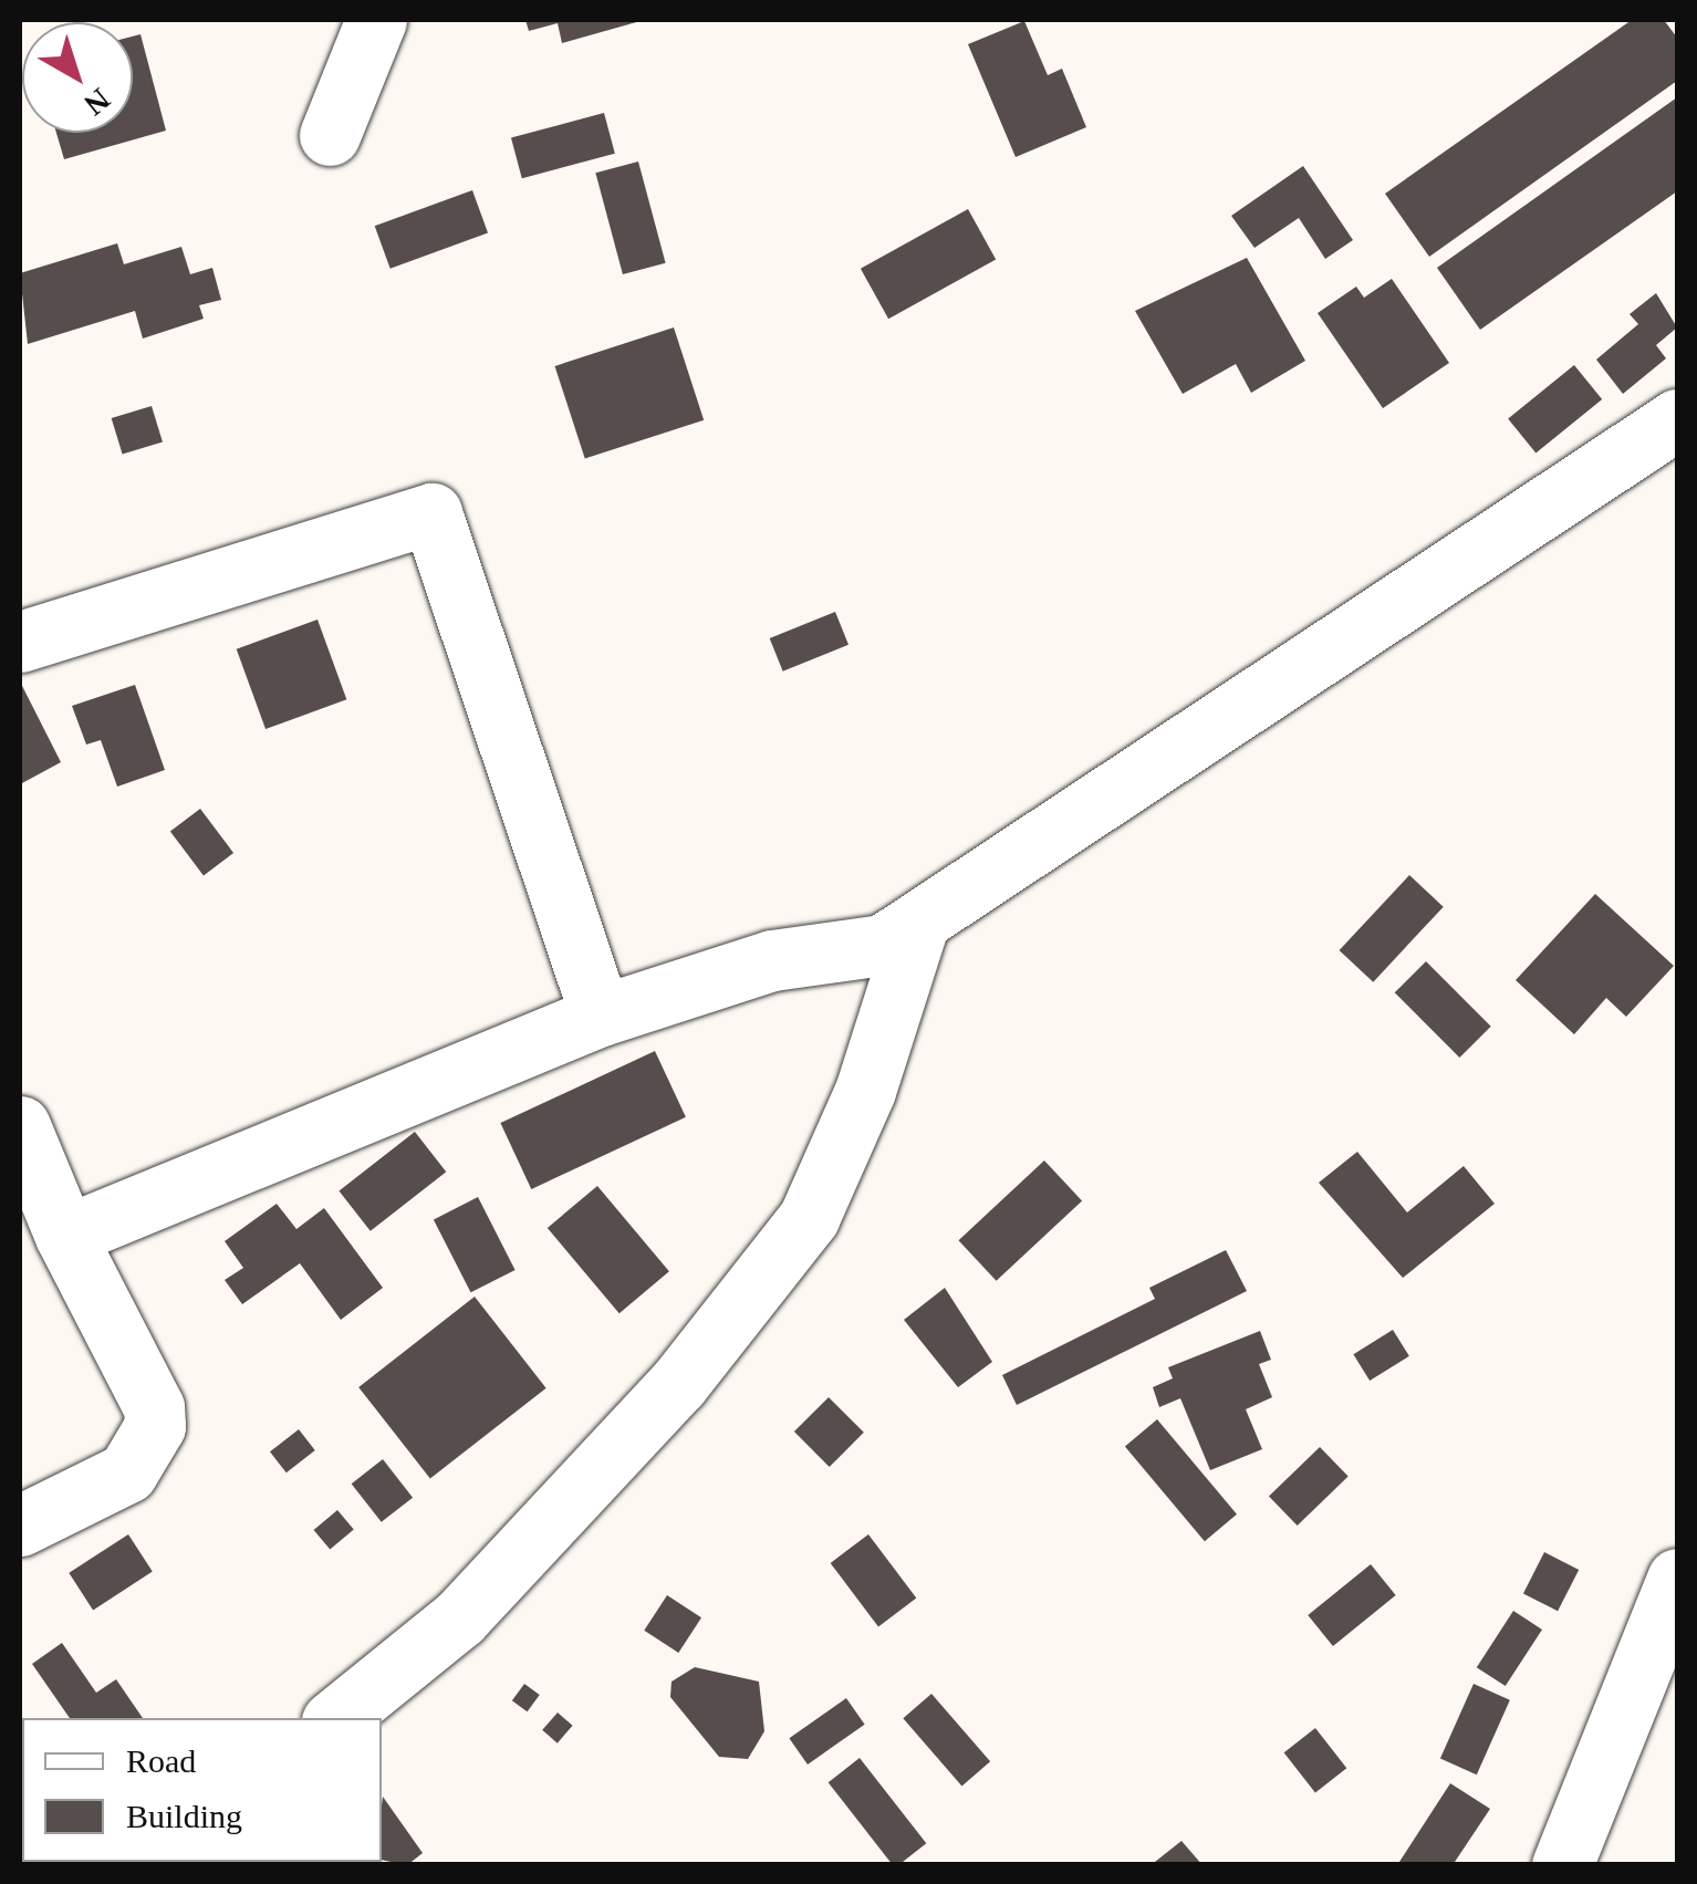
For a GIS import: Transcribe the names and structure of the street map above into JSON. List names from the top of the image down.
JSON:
{
  "legend": ["Road", "Building"],
  "north": "bottom right"
}
